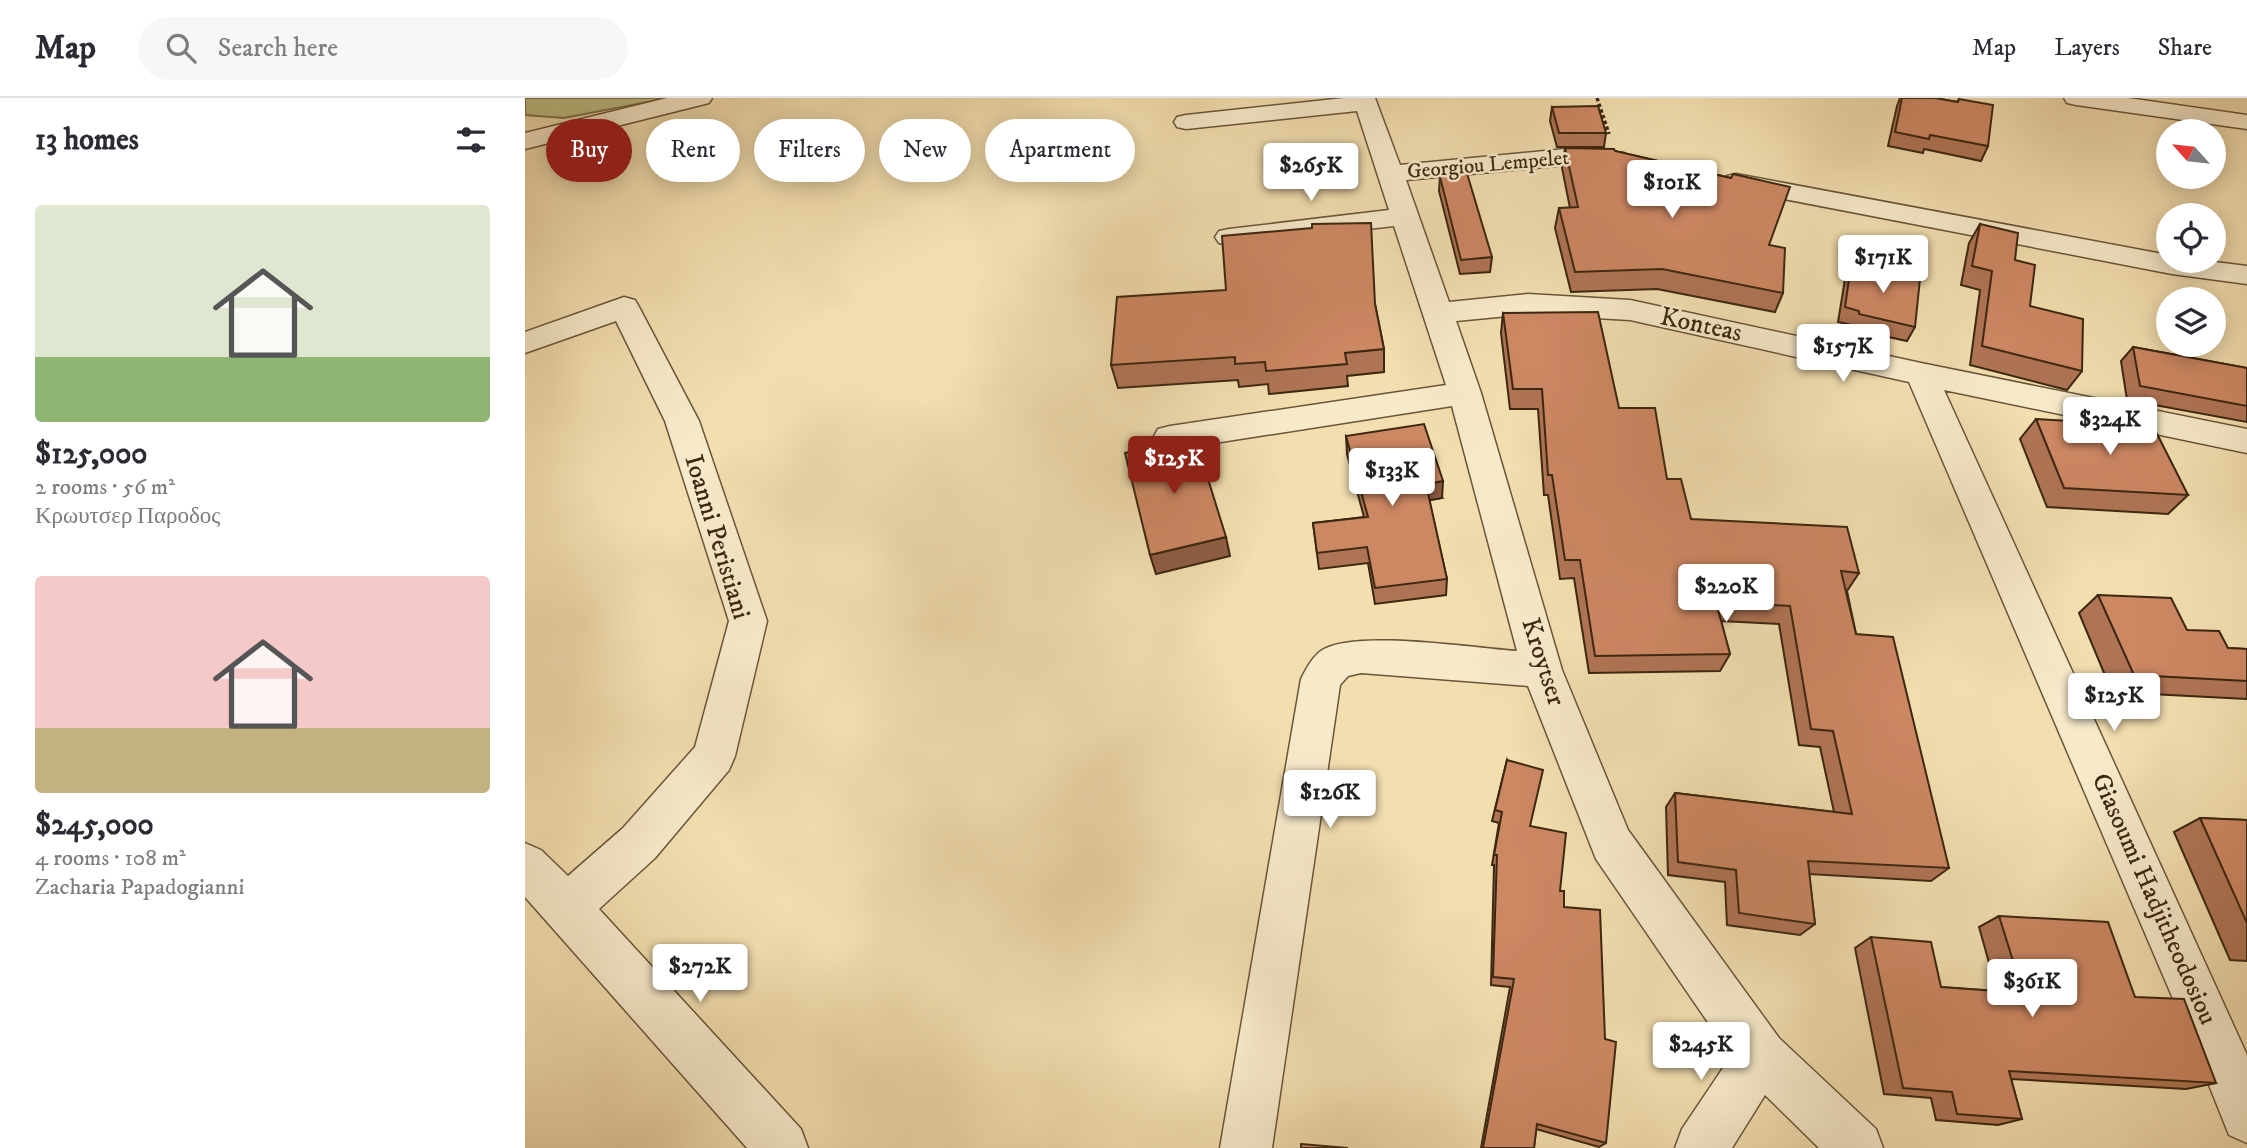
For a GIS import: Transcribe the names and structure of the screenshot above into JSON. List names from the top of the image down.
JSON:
{
  "streets": {
    "street": [
      "Georgiou Lempelet",
      "Konteas",
      "Ioanni Peristiani",
      "Kroytser",
      "Giasoumi Hadjitheodosiou"
    ]
  },
  "crossings": [
    ["Georgiou Lempelet", "Kroytser"],
    ["Konteas", "Kroytser"],
    ["Konteas", "Giasoumi Hadjitheodosiou"]
  ],
  "north": "top left",
  "page": {
    "header": "Map",
    "search": "Search here",
    "nav": ["Map", "Layers", "Share"],
    "heading": "13 homes",
    "chip": [
      "Buy",
      "Rent",
      "Filters",
      "New",
      "Apartment"
    ],
    "price": [
      "$265K",
      "$101K",
      "$171K",
      "$157K",
      "$324K",
      "$125K",
      "$133K",
      "$220K",
      "$125K",
      "$126K",
      "$272K",
      "$361K",
      "$245K"
    ],
    "list": [
      {
        "name": "$125,000",
        "note": "2 rooms · 56 m² · Κρωυτσερ Παροδος"
      },
      {
        "name": "$245,000",
        "note": "4 rooms · 108 m² · Zacharia Papadogianni"
      }
    ]
  }
}
